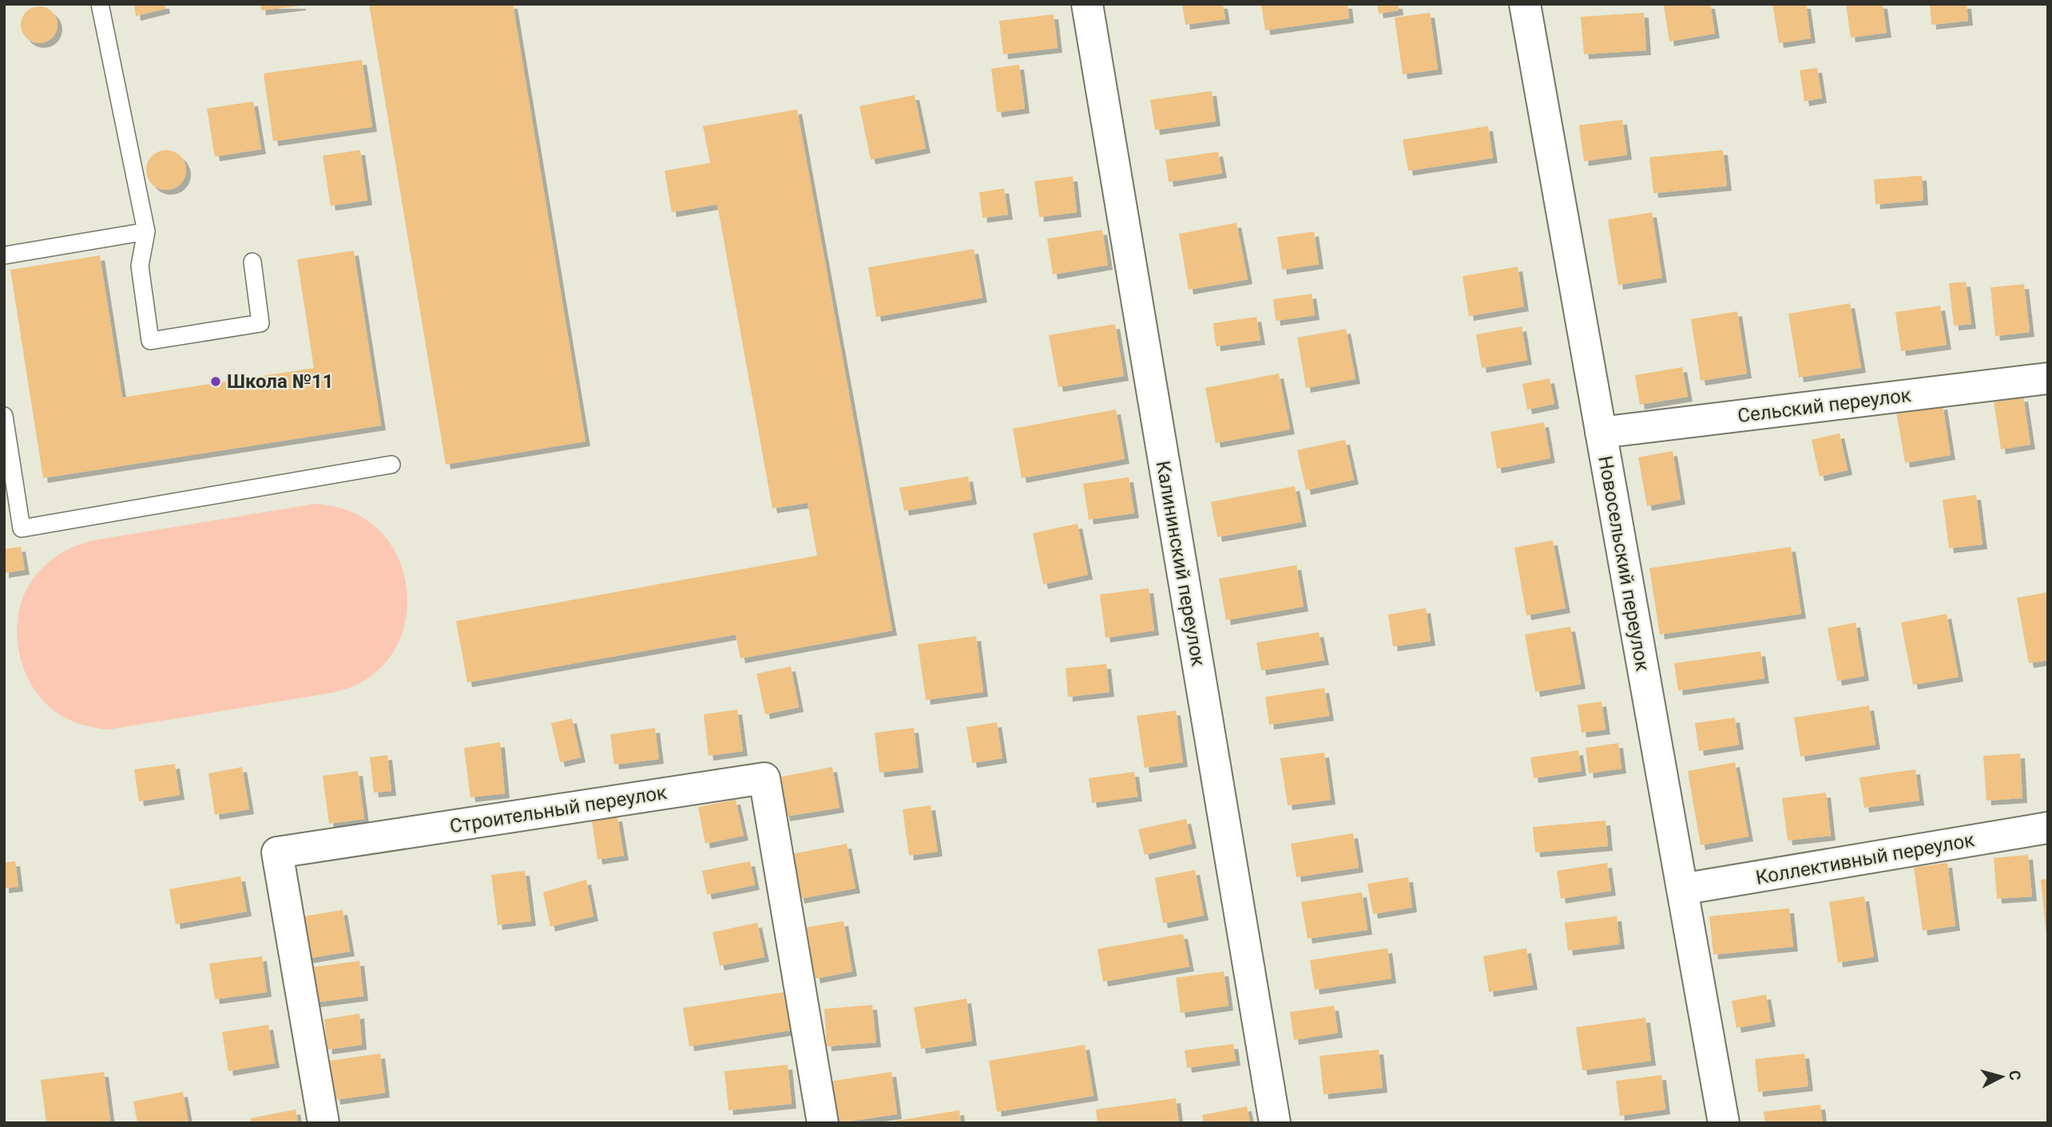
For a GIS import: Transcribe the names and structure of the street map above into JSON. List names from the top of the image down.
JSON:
{
  "streets": {
    "street": [
      "Сельский переулок",
      "Калининский переулок",
      "Новосельский переулок",
      "Строительный переулок",
      "Коллективный переулок"
    ]
  },
  "crossings": [
    ["Сельский переулок", "Новосельский переулок"],
    ["Новосельский переулок", "Коллективный переулок"]
  ],
  "places": ["Школа №11"],
  "north": "right"
}
